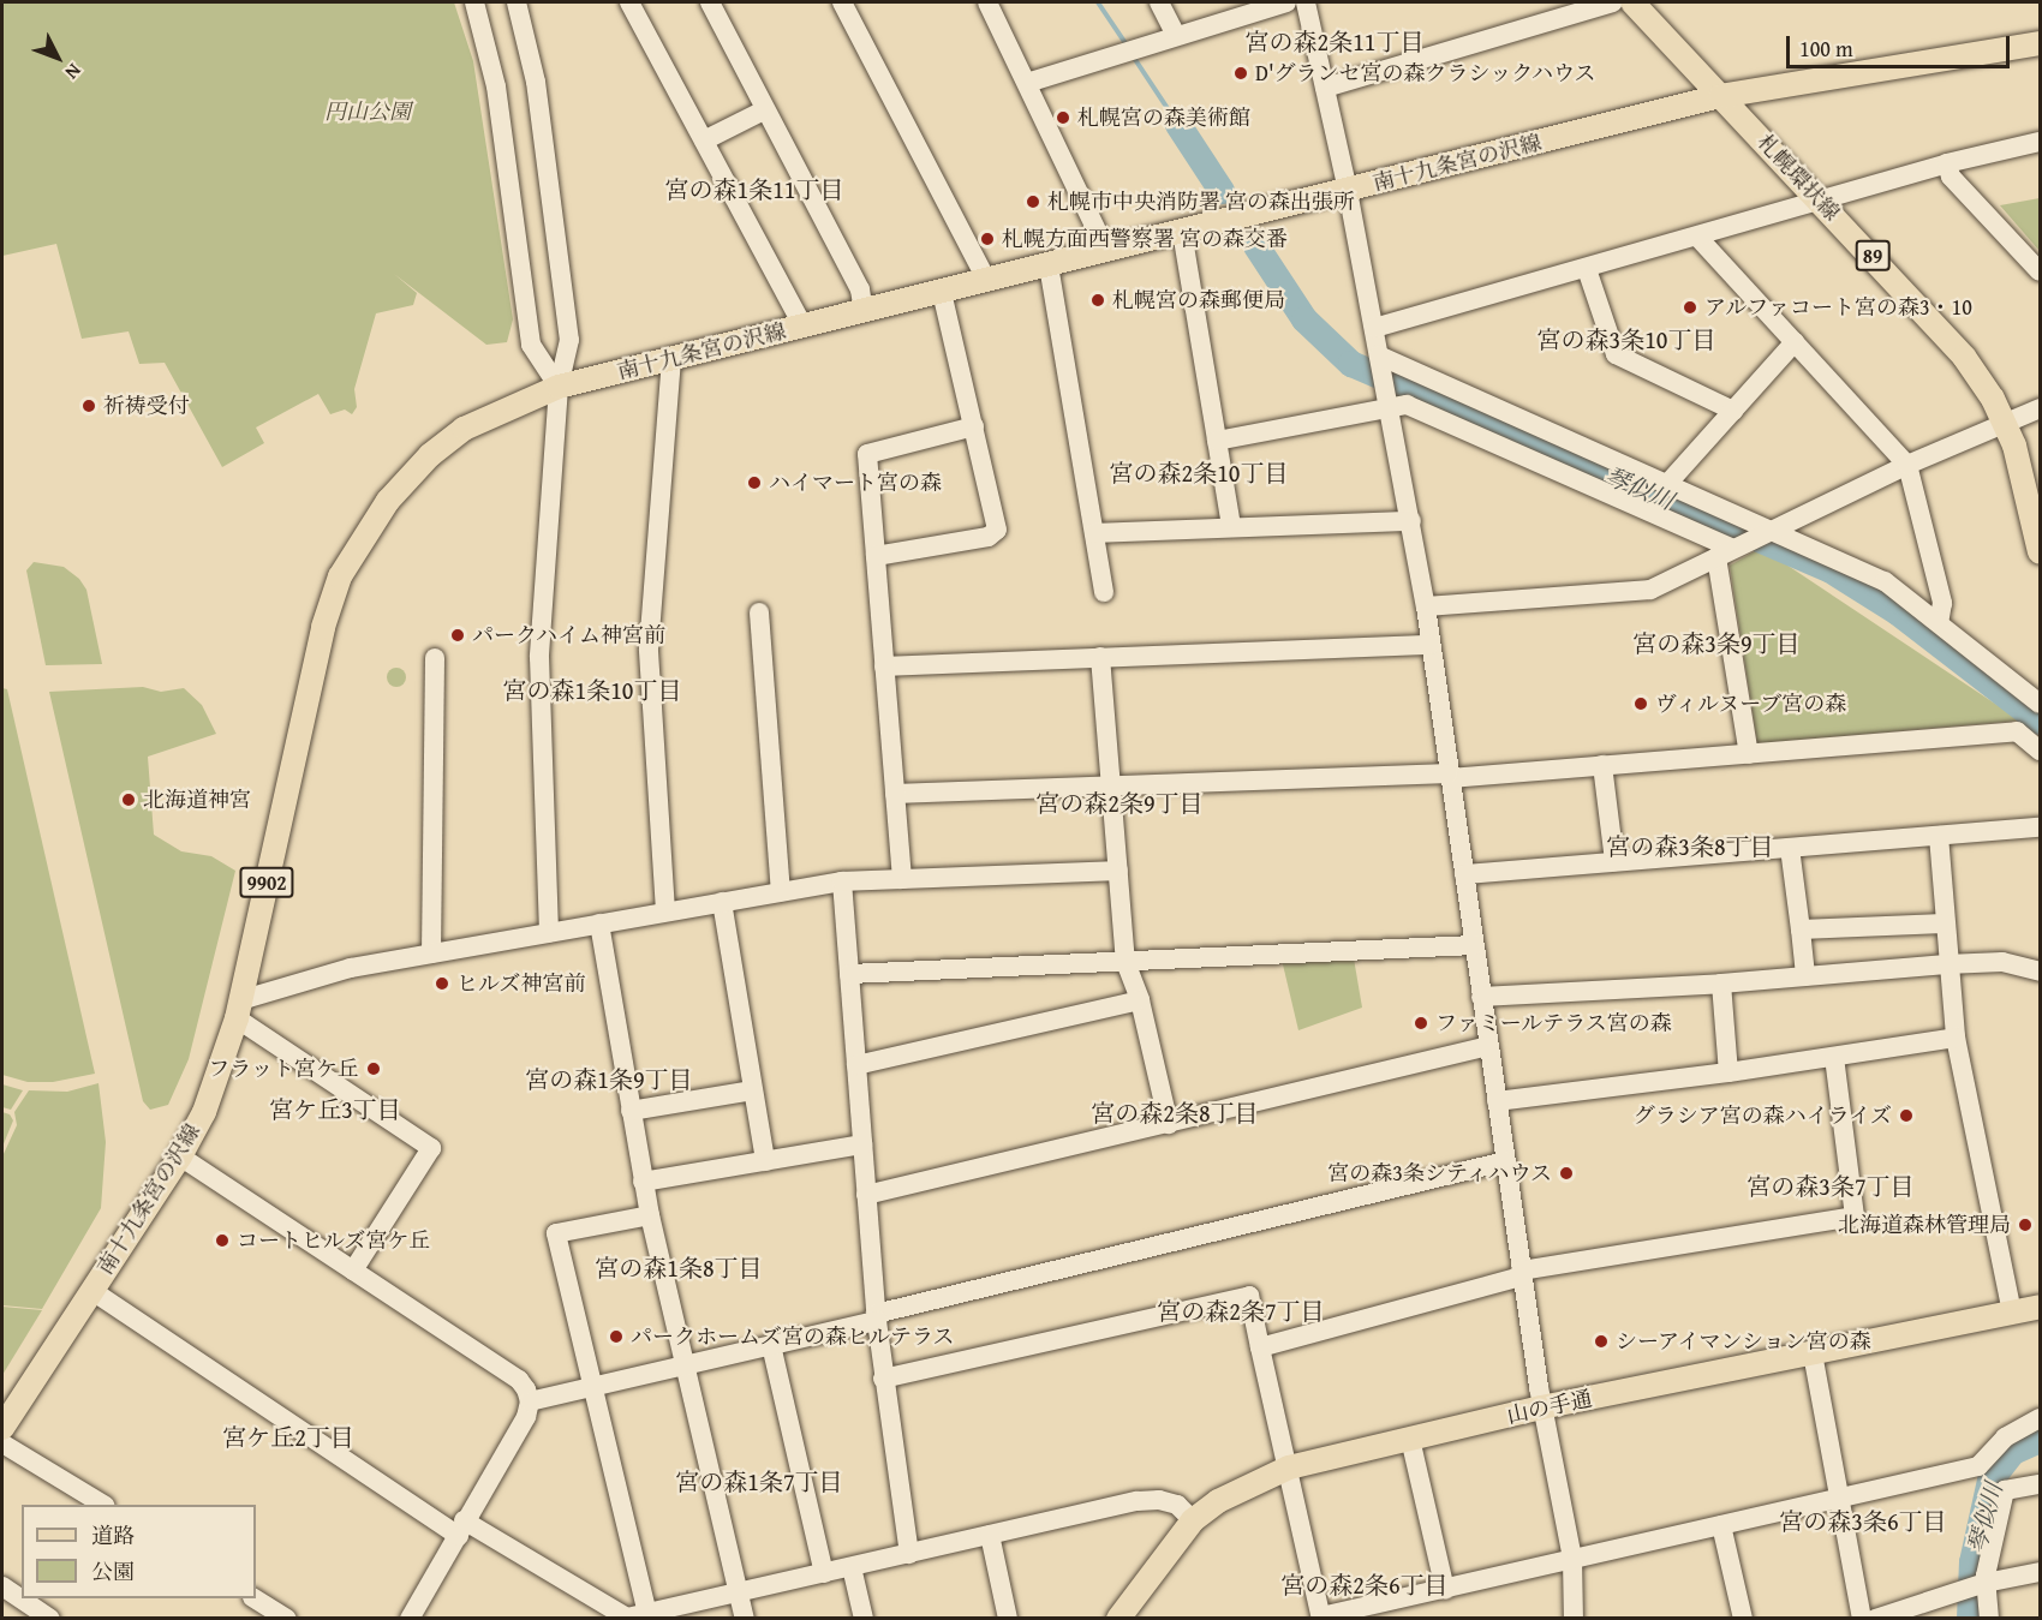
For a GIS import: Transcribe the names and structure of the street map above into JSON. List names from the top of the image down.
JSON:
{
  "streets": {
    "main road": [
      "南十九条宮の沢線",
      "札幌環状線",
      "89",
      "9902",
      "山の手通"
    ]
  },
  "crossings": [
    ["南十九条宮の沢線", "札幌環状線"]
  ],
  "districts": [
    "宮の森2条11丁目",
    "宮の森1条11丁目",
    "宮の森3条10丁目",
    "宮の森2条10丁目",
    "宮の森3条9丁目",
    "宮の森1条10丁目",
    "宮の森2条9丁目",
    "宮の森3条8丁目",
    "宮の森1条9丁目",
    "宮ケ丘3丁目",
    "宮の森2条8丁目",
    "宮の森3条7丁目",
    "宮の森1条8丁目",
    "宮の森2条7丁目",
    "宮ケ丘2丁目",
    "宮の森1条7丁目",
    "宮の森3条6丁目",
    "宮の森2条6丁目"
  ],
  "water": ["琴似川"],
  "parks": ["円山公園"],
  "places": [
    "D'グランセ宮の森クラシックハウス",
    "札幌宮の森美術館",
    "札幌市中央消防署 宮の森出張所",
    "札幌方面西警察署 宮の森交番",
    "札幌宮の森郵便局",
    "アルファコート宮の森3・10",
    "祈祷受付",
    "ハイマート宮の森",
    "パークハイム神宮前",
    "ヴィルヌーブ宮の森",
    "北海道神宮",
    "ヒルズ神宮前",
    "ファミールテラス宮の森",
    "フラット宮ケ丘",
    "グラシア宮の森ハイライズ",
    "宮の森3条シティハウス",
    "北海道森林管理局",
    "コートヒルズ宮ケ丘",
    "パークホームズ宮の森ヒルテラス",
    "シーアイマンション宮の森"
  ],
  "legend": ["道路", "公園"],
  "scale_bar": "100 m",
  "north": "bottom right"
}
